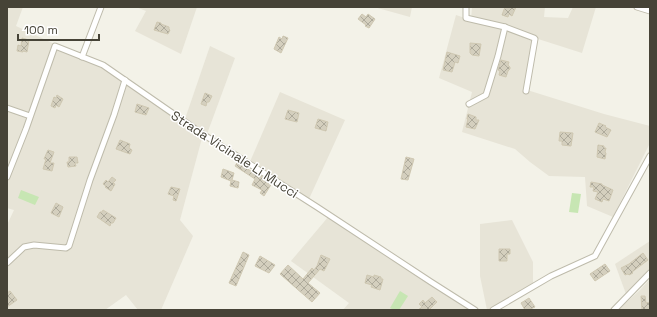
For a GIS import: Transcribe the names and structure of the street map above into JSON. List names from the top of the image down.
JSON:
{
  "streets": {
    "street": ["Strada Vicinale Li Mucci"]
  },
  "scale_bar": "100 m"
}
